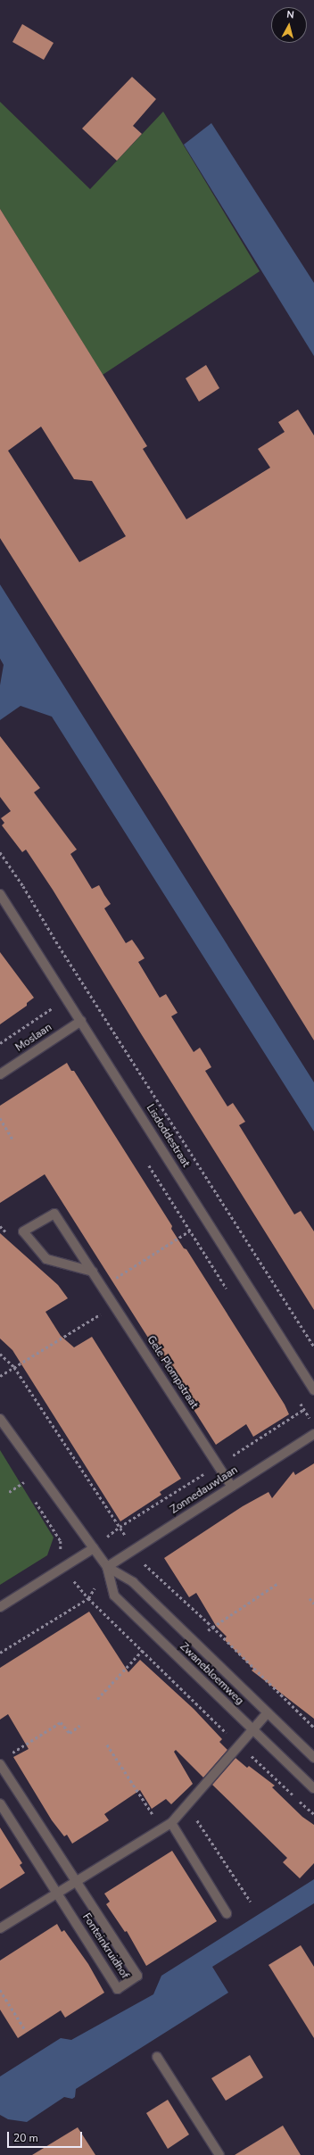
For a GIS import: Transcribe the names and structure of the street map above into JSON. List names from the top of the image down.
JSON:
{
  "streets": {
    "street": [
      "Moslaan",
      "Lisdoddestraat",
      "Gele Plompstraat",
      "Zonnedauwlaan",
      "Zwanebloemweg",
      "Fonteinkruidhof"
    ]
  },
  "crossings": [
    ["Moslaan", "Lisdoddestraat"],
    ["Gele Plompstraat", "Zonnedauwlaan"],
    ["Zonnedauwlaan", "Zwanebloemweg"]
  ],
  "scale_bar": "20 m",
  "north": "top"
}
